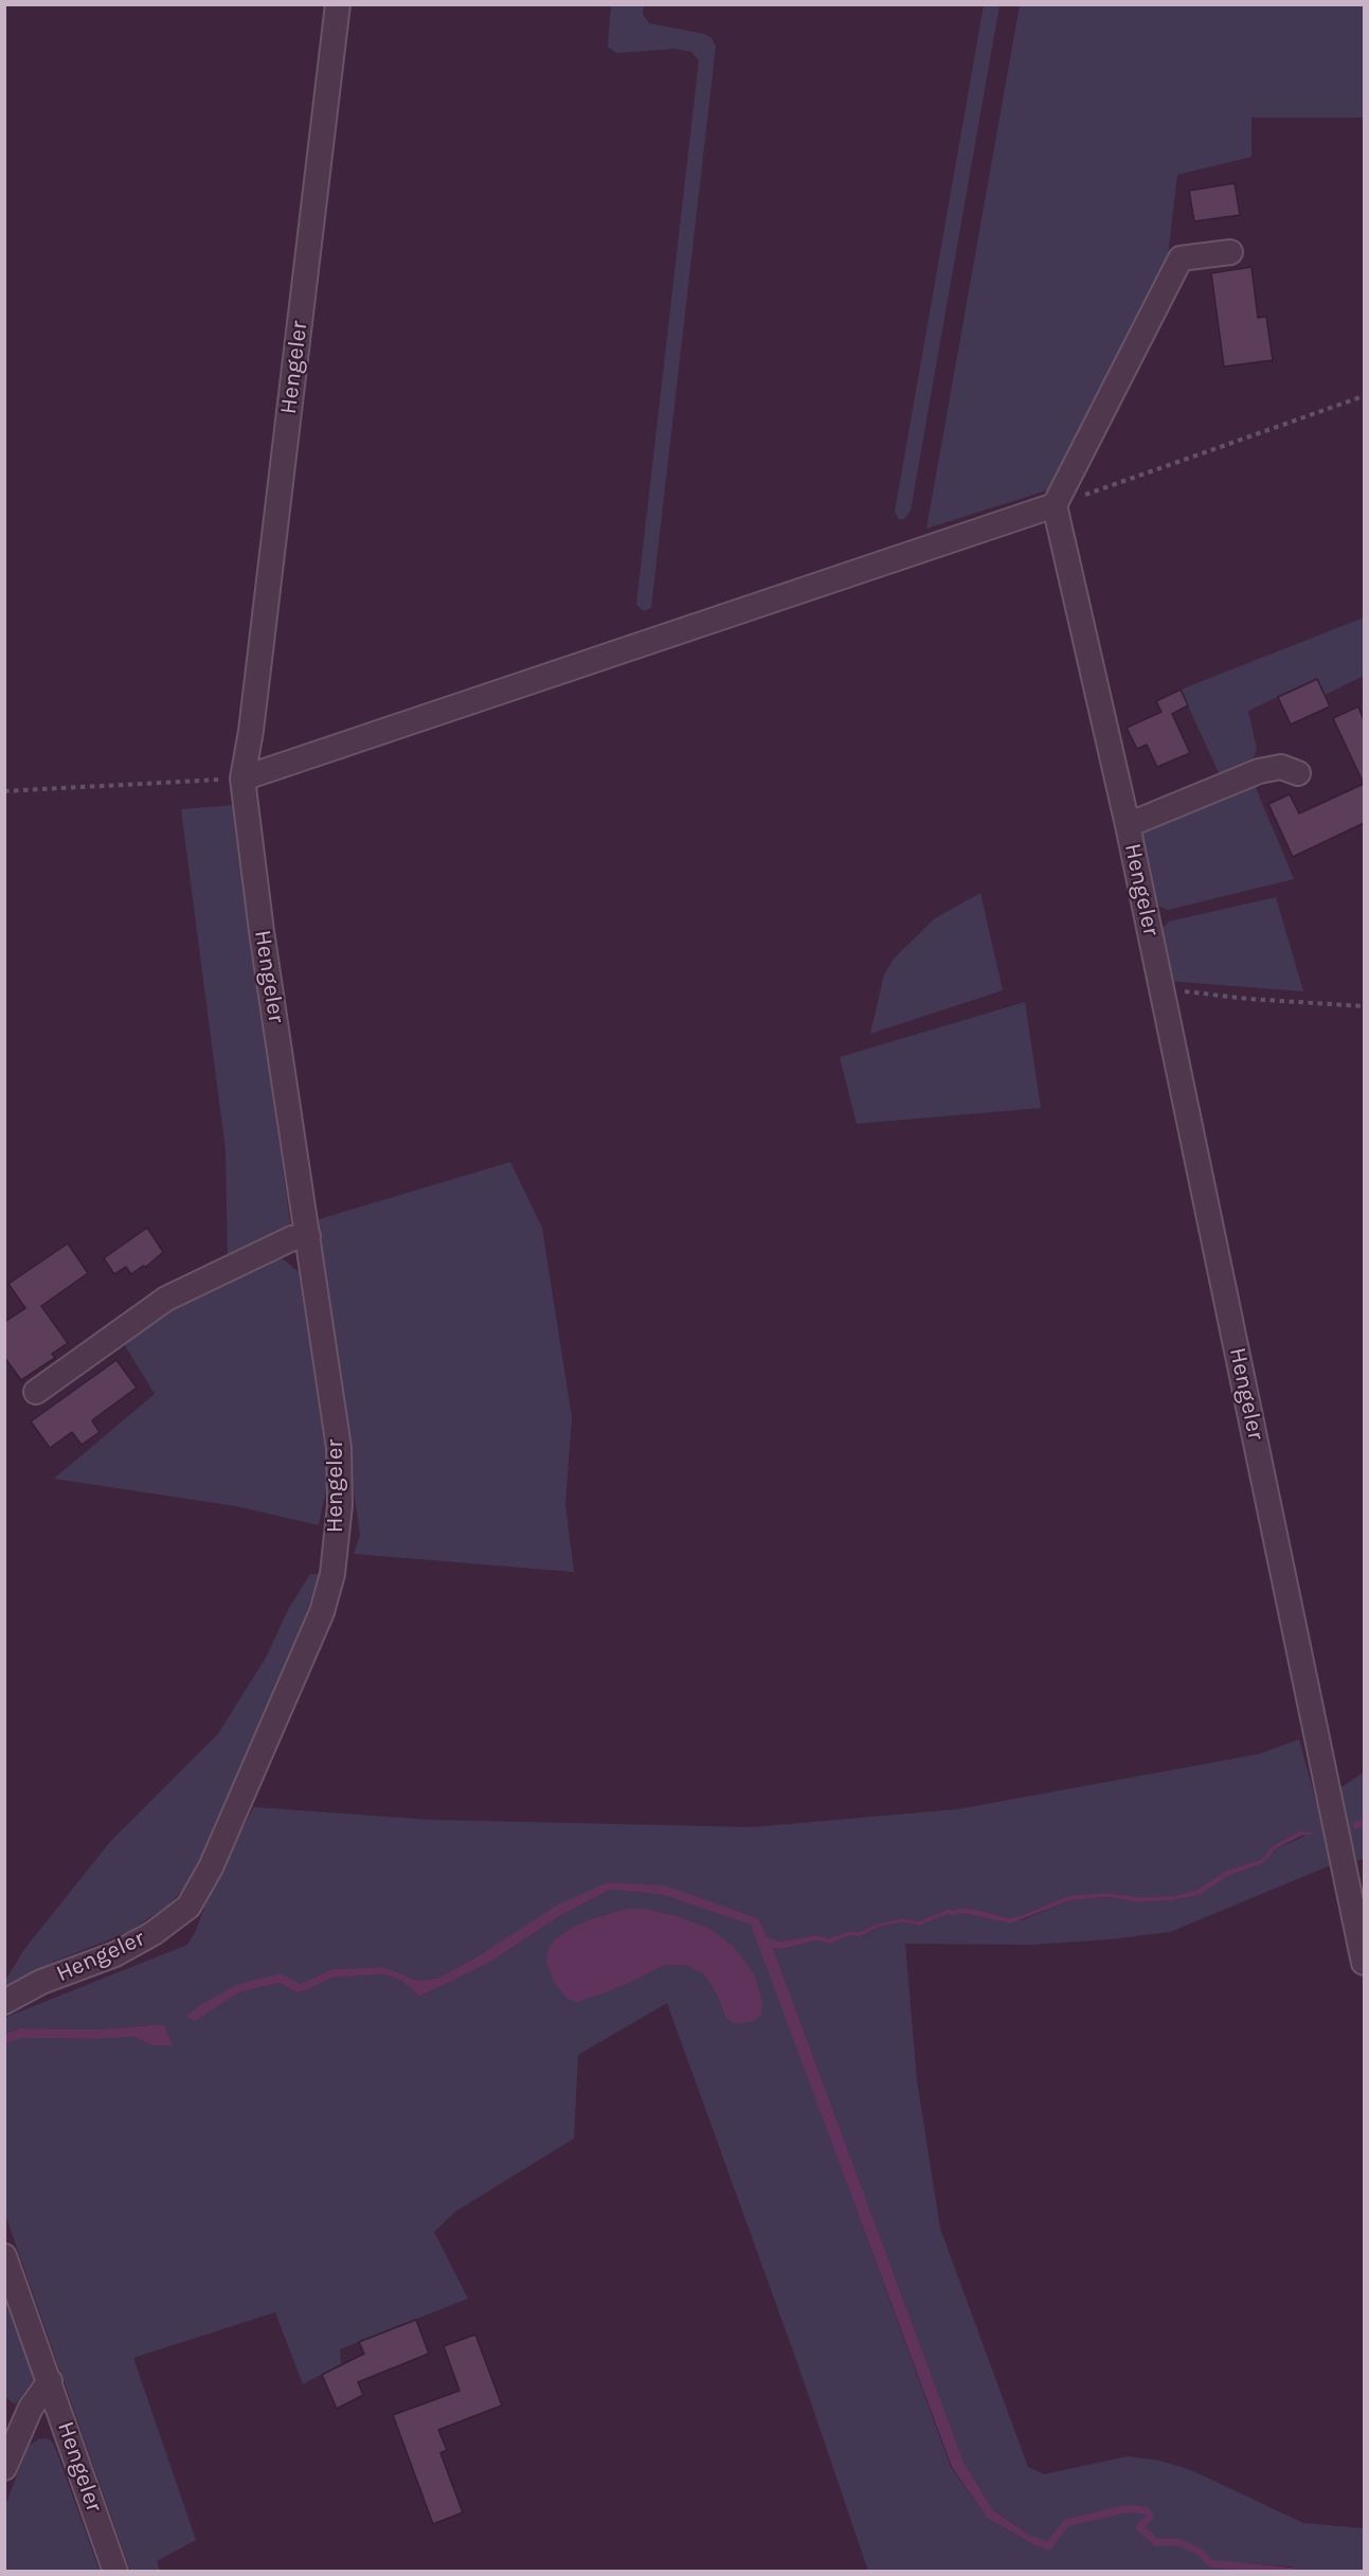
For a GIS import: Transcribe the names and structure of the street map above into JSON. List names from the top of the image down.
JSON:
{
  "streets": {
    "street": ["Hengeler"]
  }
}
